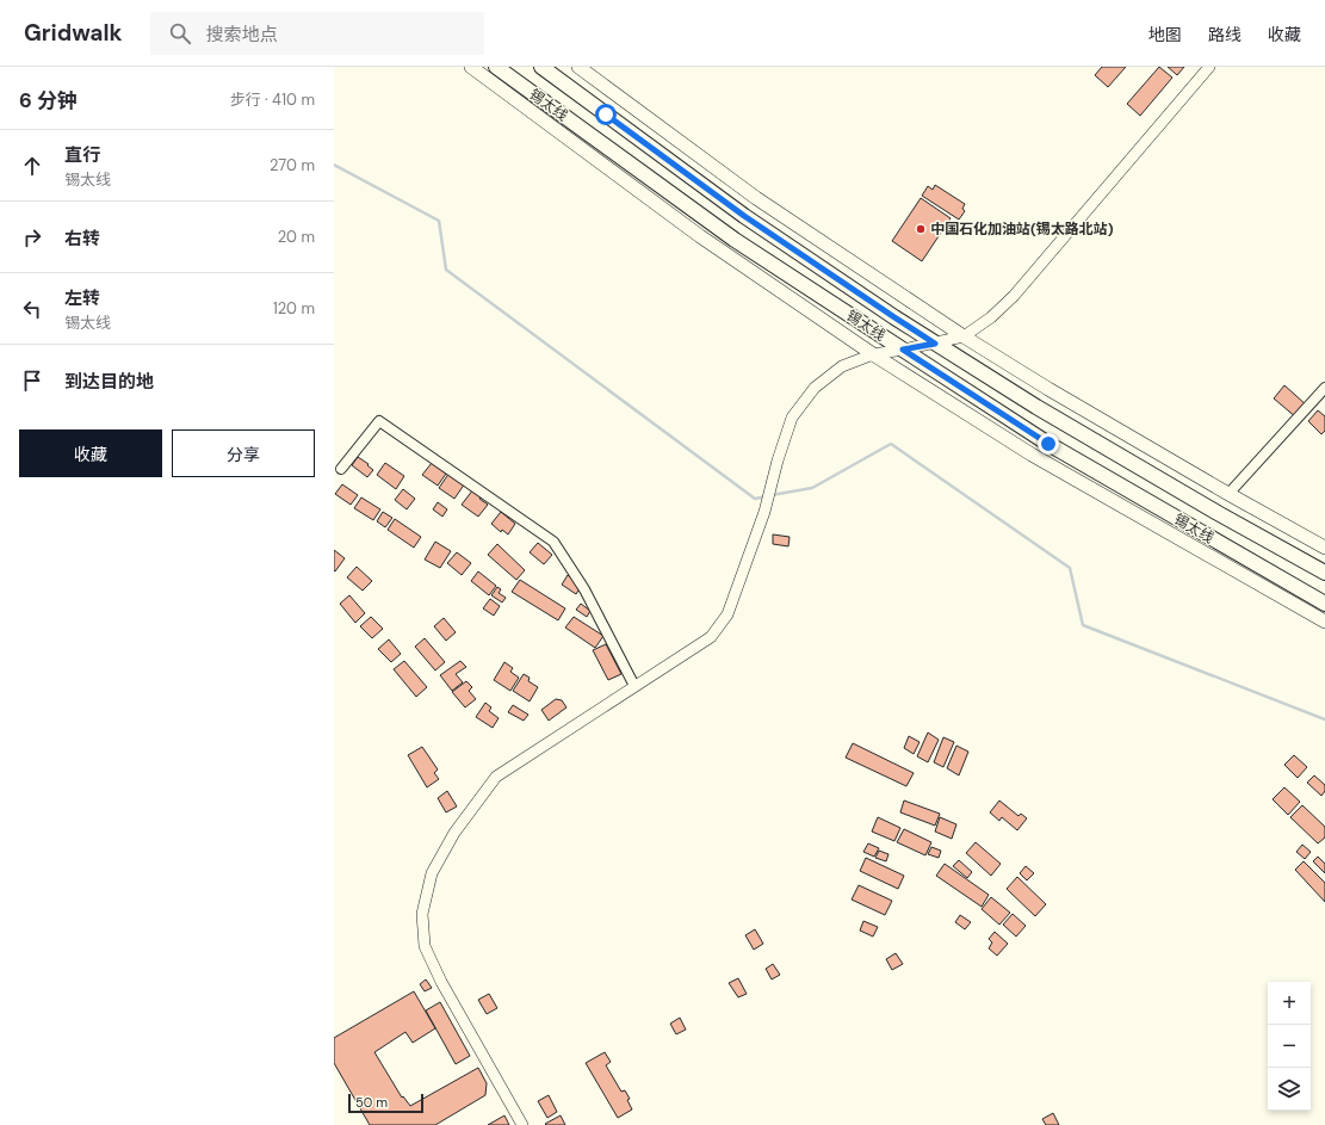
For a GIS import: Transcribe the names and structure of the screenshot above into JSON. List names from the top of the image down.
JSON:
{
  "streets": {
    "main road": ["锡太线"]
  },
  "places": ["中国石化加油站(锡太路北站)"],
  "scale_bar": "50 m",
  "page": {
    "header": "Gridwalk",
    "search": "搜索地点",
    "nav": ["地图", "路线", "收藏"],
    "heading": ["6 分钟", "步行 · 410 m"],
    "list": [
      ["直行", "锡太线", "270 m"],
      ["右转", "20 m"],
      ["左转", "锡太线", "120 m"],
      "到达目的地"
    ],
    "buttons": ["收藏", "分享"],
    "map_buttons": ["+", "−"],
    "scale": "50 m"
  }
}
